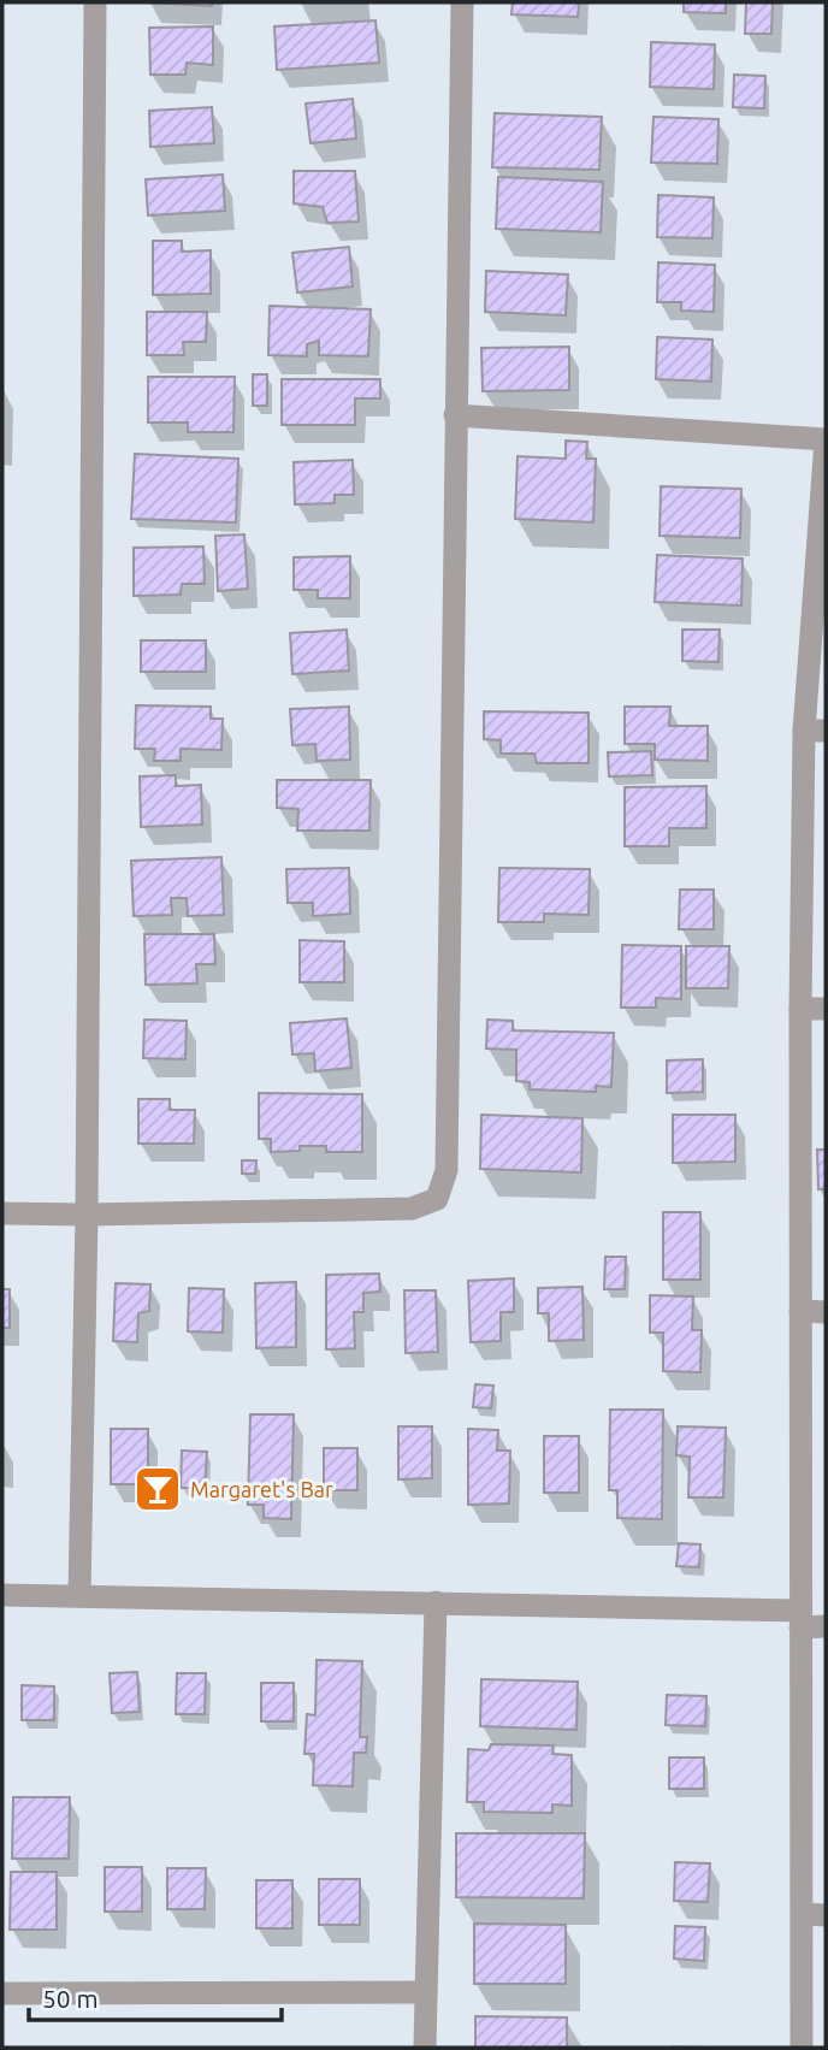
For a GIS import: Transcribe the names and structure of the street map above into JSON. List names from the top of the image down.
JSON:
{
  "places": {
    "bar": ["Margaret's Bar"]
  },
  "scale_bar": "50 m"
}
